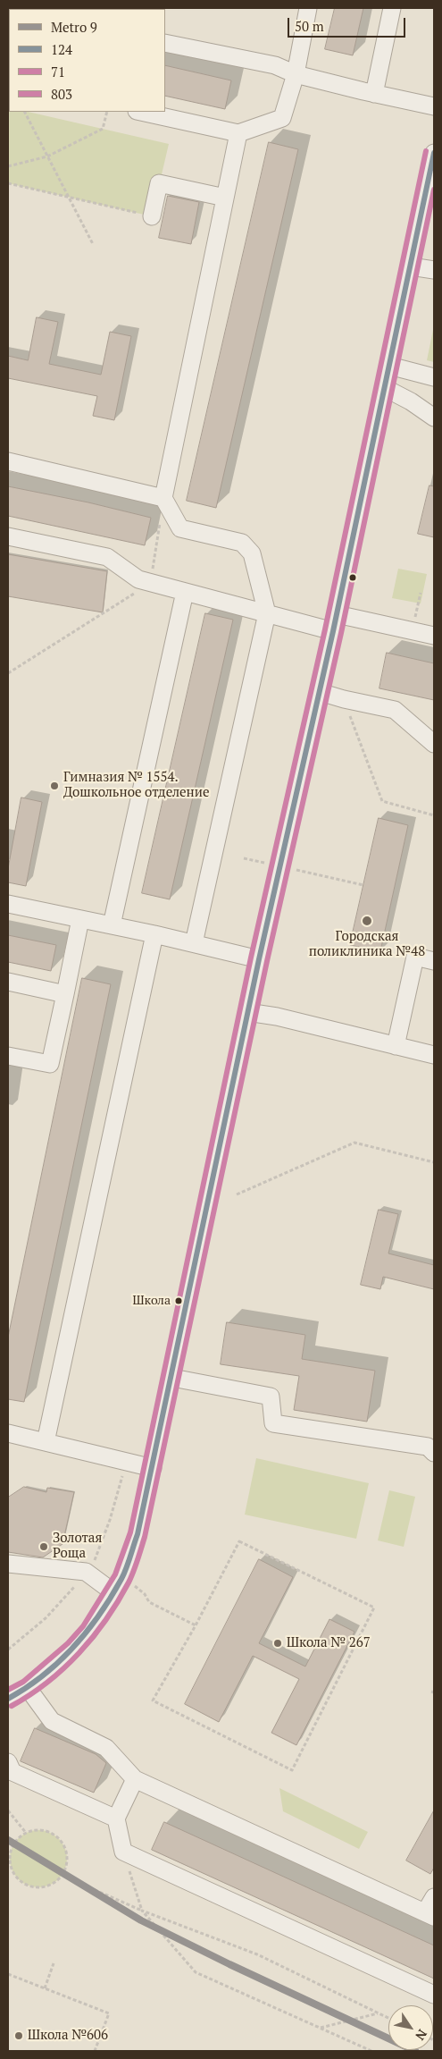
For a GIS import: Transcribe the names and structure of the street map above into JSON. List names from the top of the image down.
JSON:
{
  "places": [
    "Гимназия № 1554. Дошкольное отделение",
    "Городская поликлиника №48",
    "Школа",
    "Золотая Роща",
    "Школа № 267",
    "Школа №606"
  ],
  "lines": [
    "transit line 803",
    "transit line 124",
    "transit line 71",
    "metro line 9"
  ],
  "legend": [
    "Metro 9",
    "124",
    "71",
    "803"
  ],
  "scale_bar": "50 m",
  "north": "bottom right"
}
